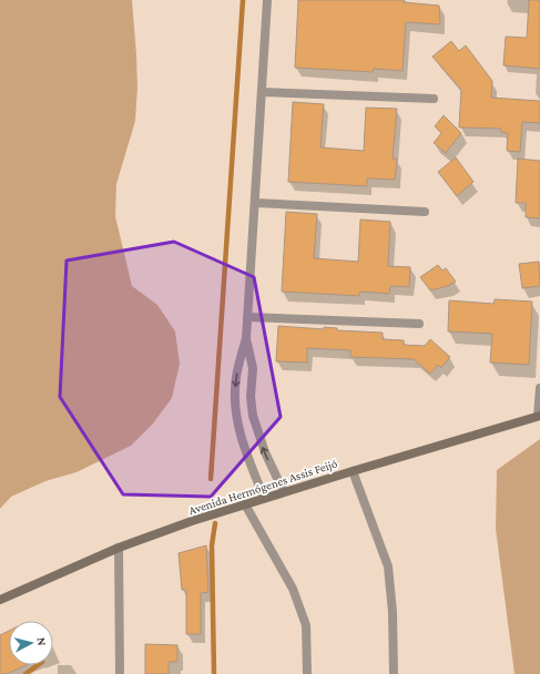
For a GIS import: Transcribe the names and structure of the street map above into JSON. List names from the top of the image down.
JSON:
{
  "streets": {
    "main road": ["Avenida Hermógenes Assis Feijó"]
  },
  "north": "right"
}
